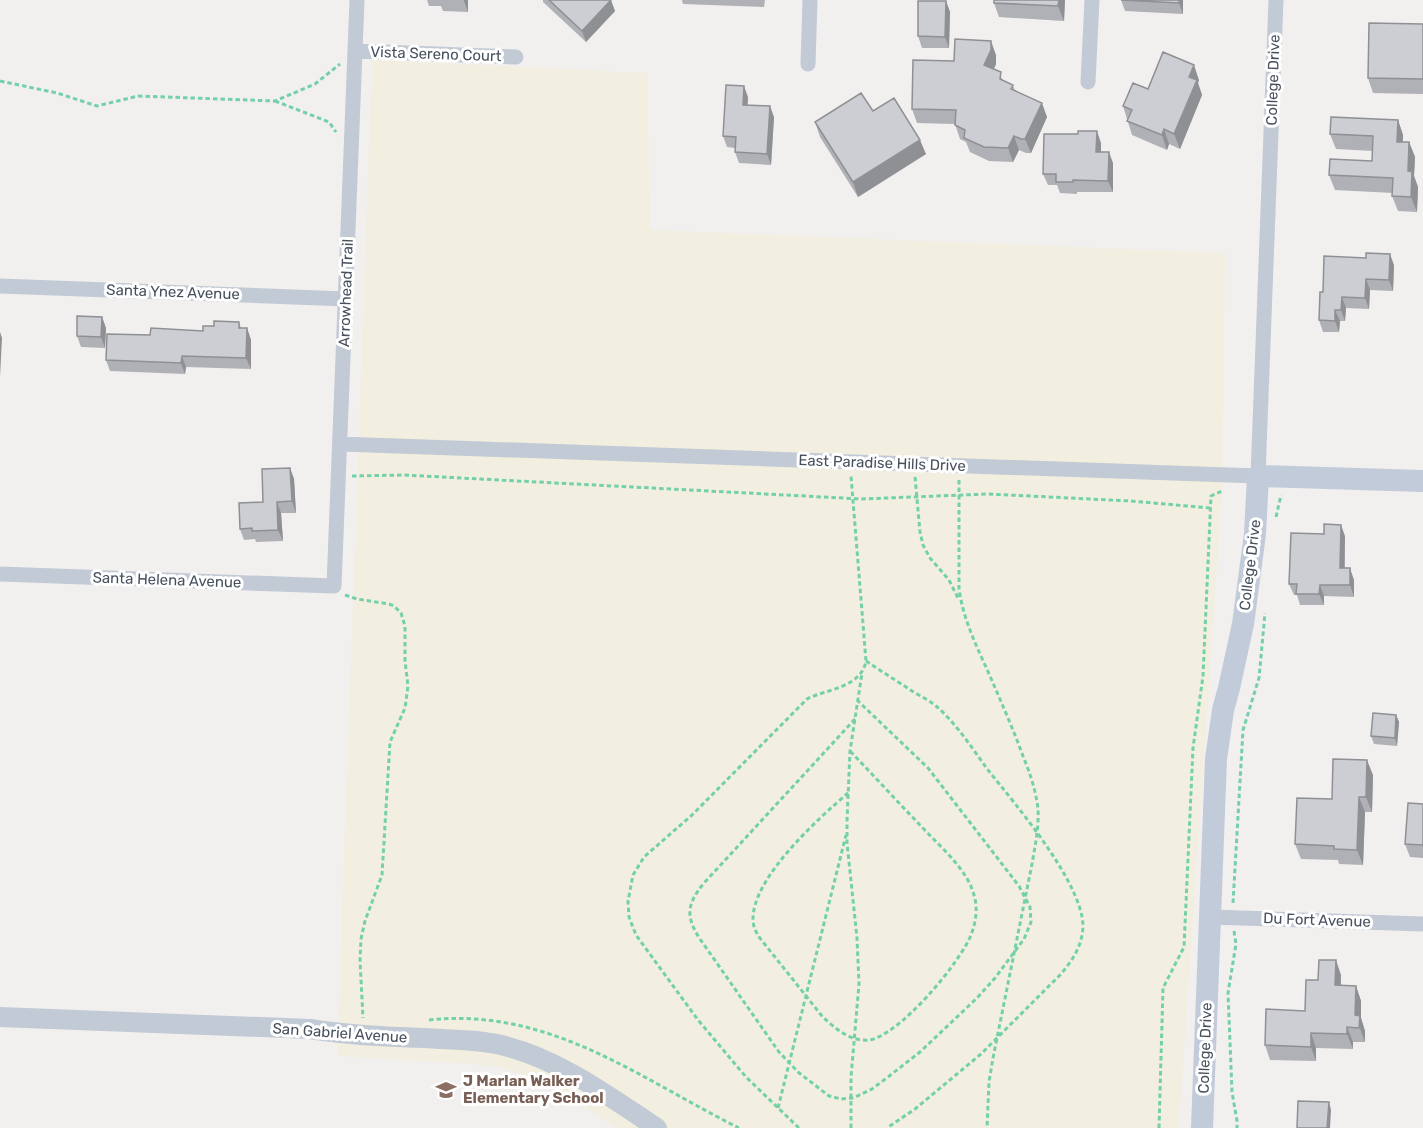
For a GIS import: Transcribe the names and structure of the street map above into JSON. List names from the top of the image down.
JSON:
{
  "streets": {
    "main road": ["College Drive", "East Paradise Hills Drive"],
    "street": [
      "Vista Sereno Court",
      "Santa Ynez Avenue",
      "Arrowhead Trail",
      "Santa Helena Avenue",
      "Du Fort Avenue",
      "San Gabriel Avenue"
    ]
  },
  "crossings": [
    ["Vista Sereno Court", "Arrowhead Trail"],
    ["College Drive", "East Paradise Hills Drive"],
    ["College Drive", "Du Fort Avenue"],
    ["Santa Ynez Avenue", "Arrowhead Trail"],
    ["Arrowhead Trail", "East Paradise Hills Drive"],
    ["Arrowhead Trail", "Santa Helena Avenue"]
  ],
  "places": {
    "school or university": ["J Marlan Walker Elementary School"]
  }
}
